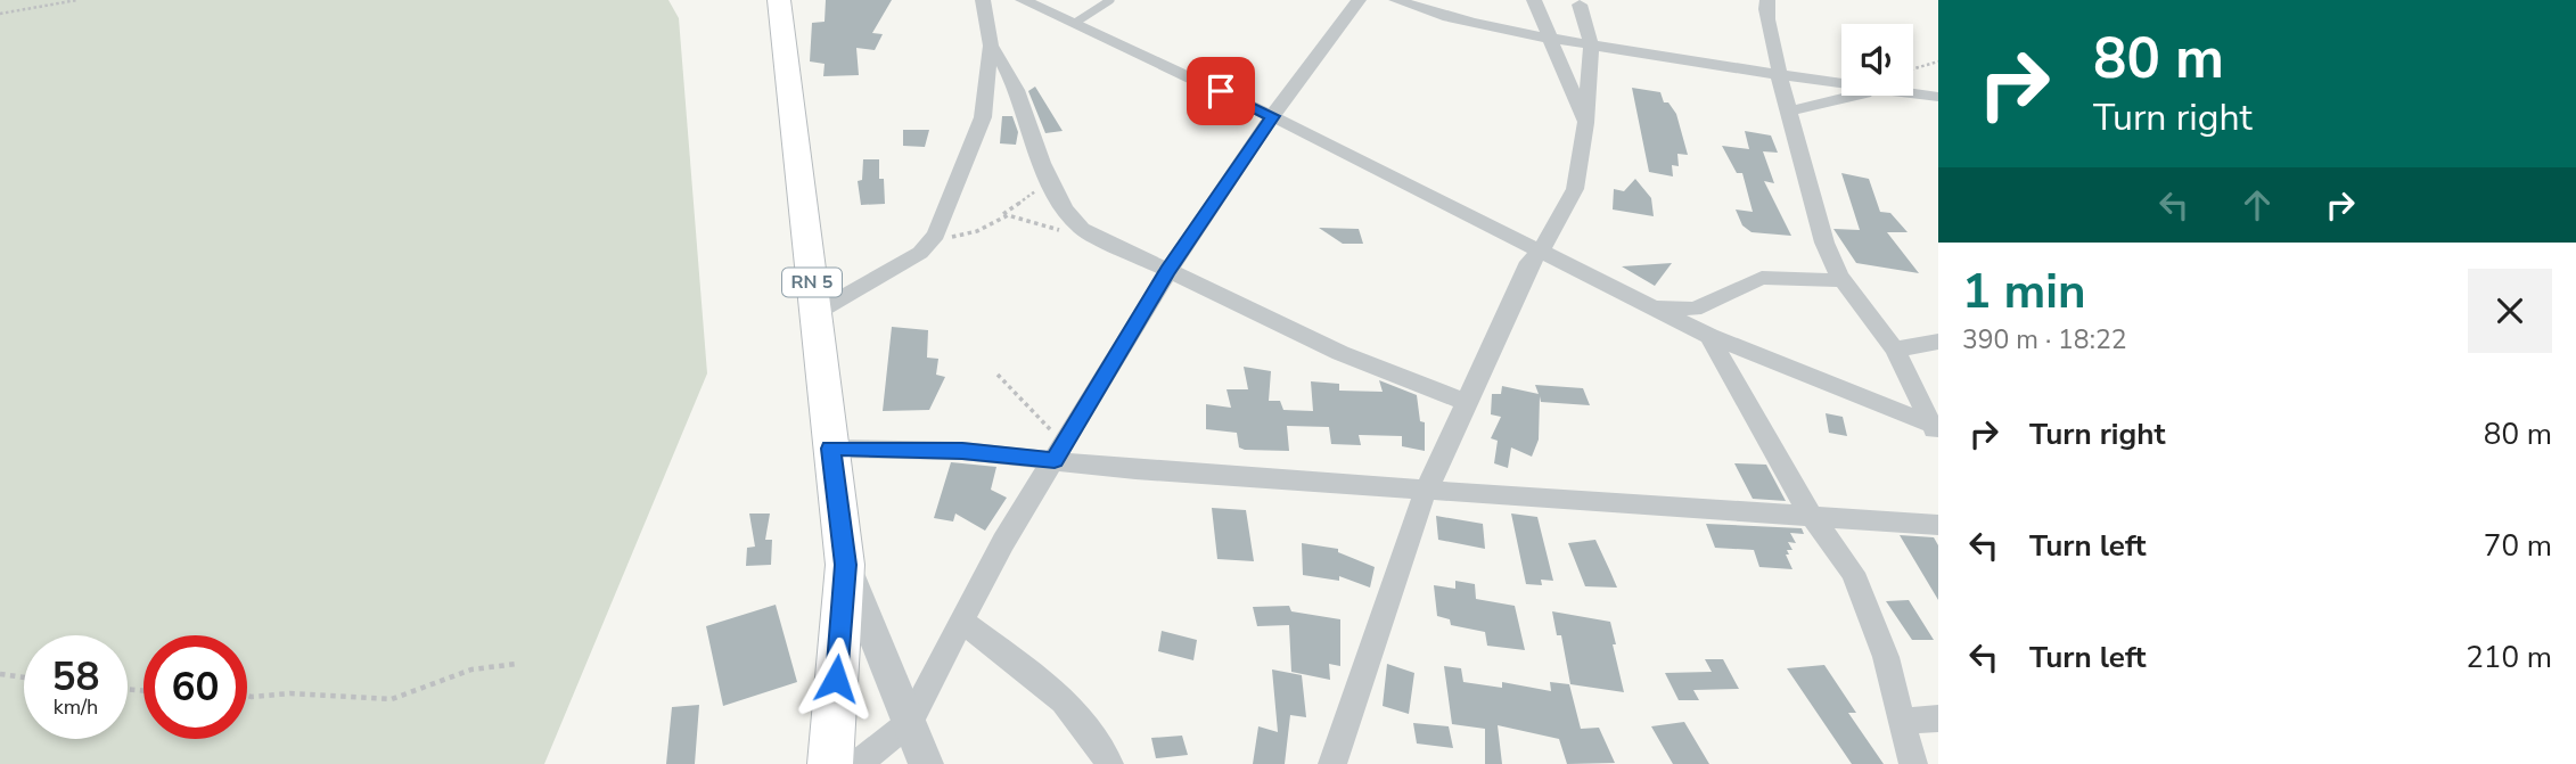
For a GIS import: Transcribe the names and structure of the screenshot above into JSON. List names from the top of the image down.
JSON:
{
  "streets": {
    "main road": ["RN 5"]
  },
  "page": {
    "turn": ["80 m", "Turn right"],
    "heading": ["1 min", "390 m · 18:22"],
    "list": [
      {
        "name": "Turn right",
        "value": "80 m"
      },
      {
        "name": "Turn left",
        "value": "70 m"
      },
      {
        "name": "Turn left",
        "value": "210 m"
      }
    ],
    "speed": "58 km/h",
    "limit": "60"
  }
}
